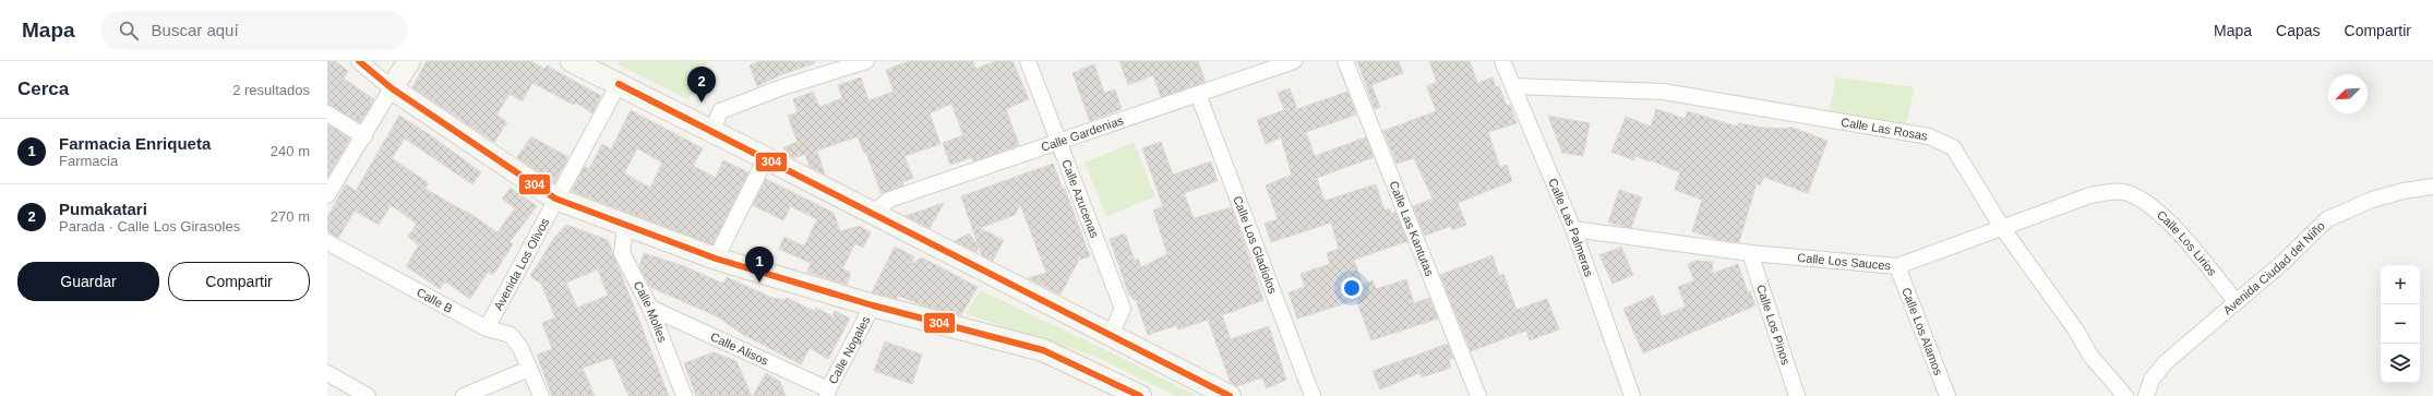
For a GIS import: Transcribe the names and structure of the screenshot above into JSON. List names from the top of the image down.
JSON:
{
  "streets": {
    "street": [
      "Calle Las Rosas",
      "Calle Gardenias",
      "Calle Azucenas",
      "Calle Las Palmeras",
      "Calle Las Kantutas",
      "Calle Los Lirios",
      "Calle Los Gladiolos",
      "Calle Los Sauces",
      "Avenida Los Olivos",
      "Avenida Ciudad del Niño",
      "Calle B",
      "Calle Molles",
      "Calle Los Pinos",
      "Calle Los Alamos",
      "Calle Alisos",
      "Calle Nogales"
    ]
  },
  "crossings": [
    ["Calle Las Rosas", "Calle Las Palmeras"],
    ["Calle Las Rosas", "Calle Los Sauces"],
    ["Calle Gardenias", "Calle Azucenas"],
    ["Calle Gardenias", "Calle Los Gladiolos"],
    ["Calle Las Palmeras", "Calle Los Sauces"],
    ["Calle Los Lirios", "Calle Los Sauces"],
    ["Calle Los Lirios", "Avenida Ciudad del Niño"],
    ["Calle Los Sauces", "Calle Los Pinos"],
    ["Calle Los Sauces", "Calle Los Alamos"],
    ["Avenida Los Olivos", "Calle B"],
    ["Calle Molles", "Calle Alisos"],
    ["Calle Alisos", "Calle Nogales"]
  ],
  "lines": ["transit line 304"],
  "north": "bottom left",
  "page": {
    "header": "Mapa",
    "search": "Buscar aquí",
    "nav": ["Mapa", "Capas", "Compartir"],
    "heading": ["Cerca", "2 resultados"],
    "pins": ["2", "1"],
    "list": [
      {
        "mark": "1",
        "name": "Farmacia Enriqueta",
        "note": "Farmacia",
        "value": "240 m"
      },
      {
        "mark": "2",
        "name": "Pumakatari",
        "note": "Parada · Calle Los Girasoles",
        "value": "270 m"
      }
    ],
    "buttons": ["Guardar", "Compartir"],
    "map_buttons": ["+", "−"]
  }
}
